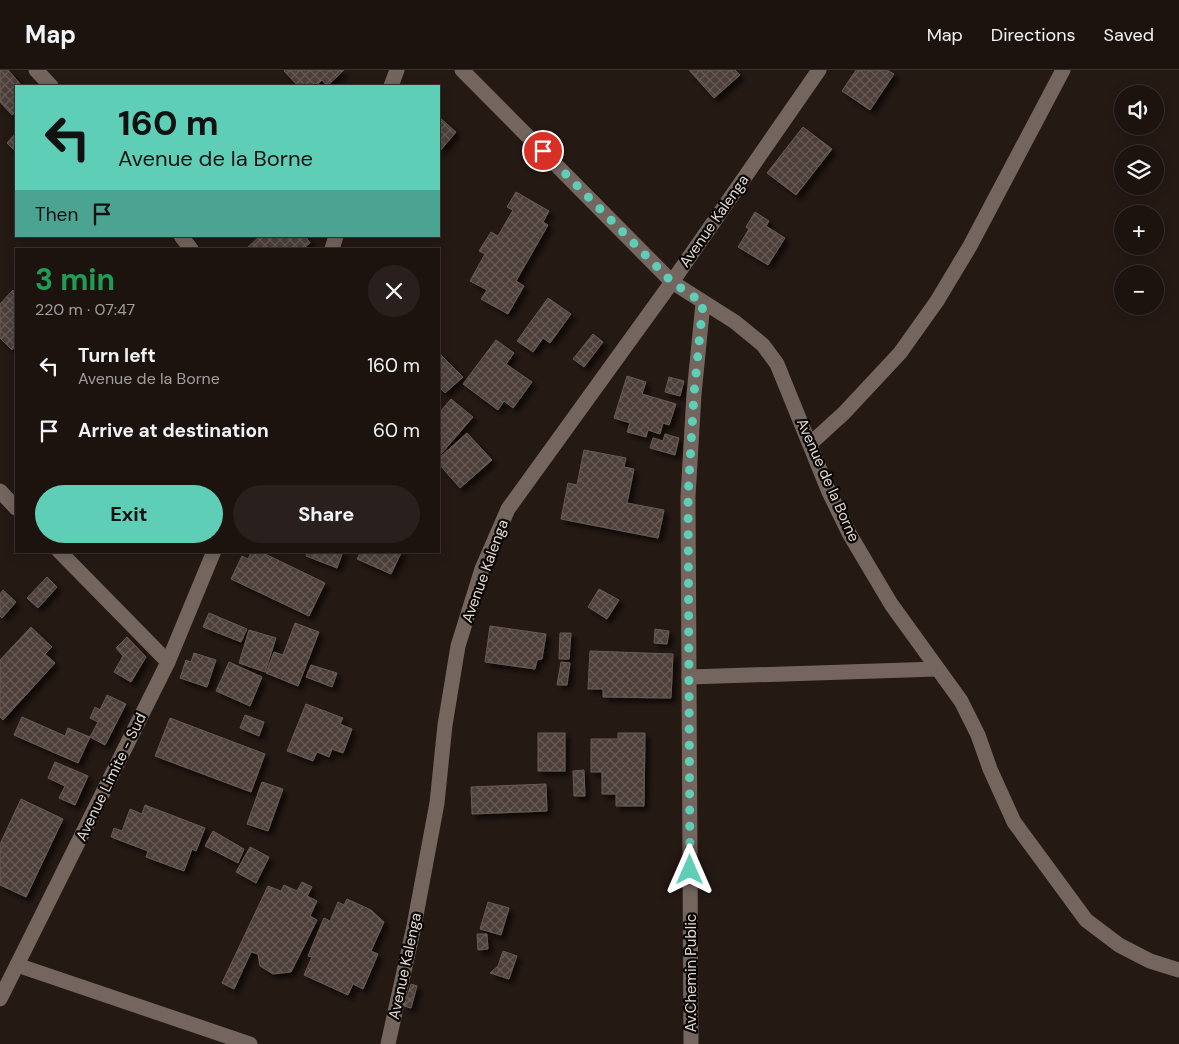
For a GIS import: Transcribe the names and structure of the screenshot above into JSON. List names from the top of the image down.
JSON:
{
  "streets": {
    "street": [
      "Avenue Kalenga",
      "Avenue de la Borne",
      "Avenue Limite - Sud",
      "Av.Chemin Public"
    ]
  },
  "crossings": [
    ["Avenue Kalenga", "Avenue de la Borne"],
    ["Avenue de la Borne", "Av.Chemin Public"]
  ],
  "page": {
    "header": "Map",
    "nav": ["Map", "Directions", "Saved"],
    "map_buttons": ["+", "−"],
    "turn": ["160 m", "Avenue de la Borne"],
    "then": "Then",
    "heading": ["3 min", "220 m · 07:47"],
    "list": [
      {
        "name": "Turn left",
        "note": "Avenue de la Borne",
        "value": "160 m"
      },
      {
        "name": "Arrive at destination",
        "value": "60 m"
      }
    ],
    "buttons": ["Exit", "Share"]
  }
}
